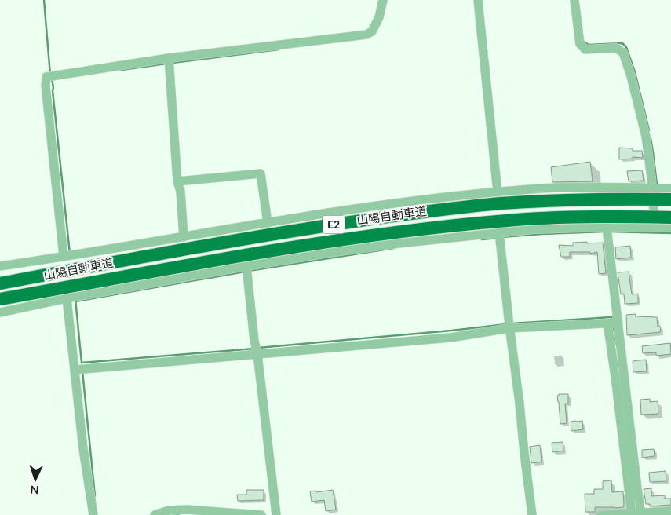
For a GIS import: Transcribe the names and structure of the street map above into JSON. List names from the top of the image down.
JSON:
{
  "streets": {
    "highway": ["山陽自動車道", "E2"]
  },
  "north": "bottom"
}
